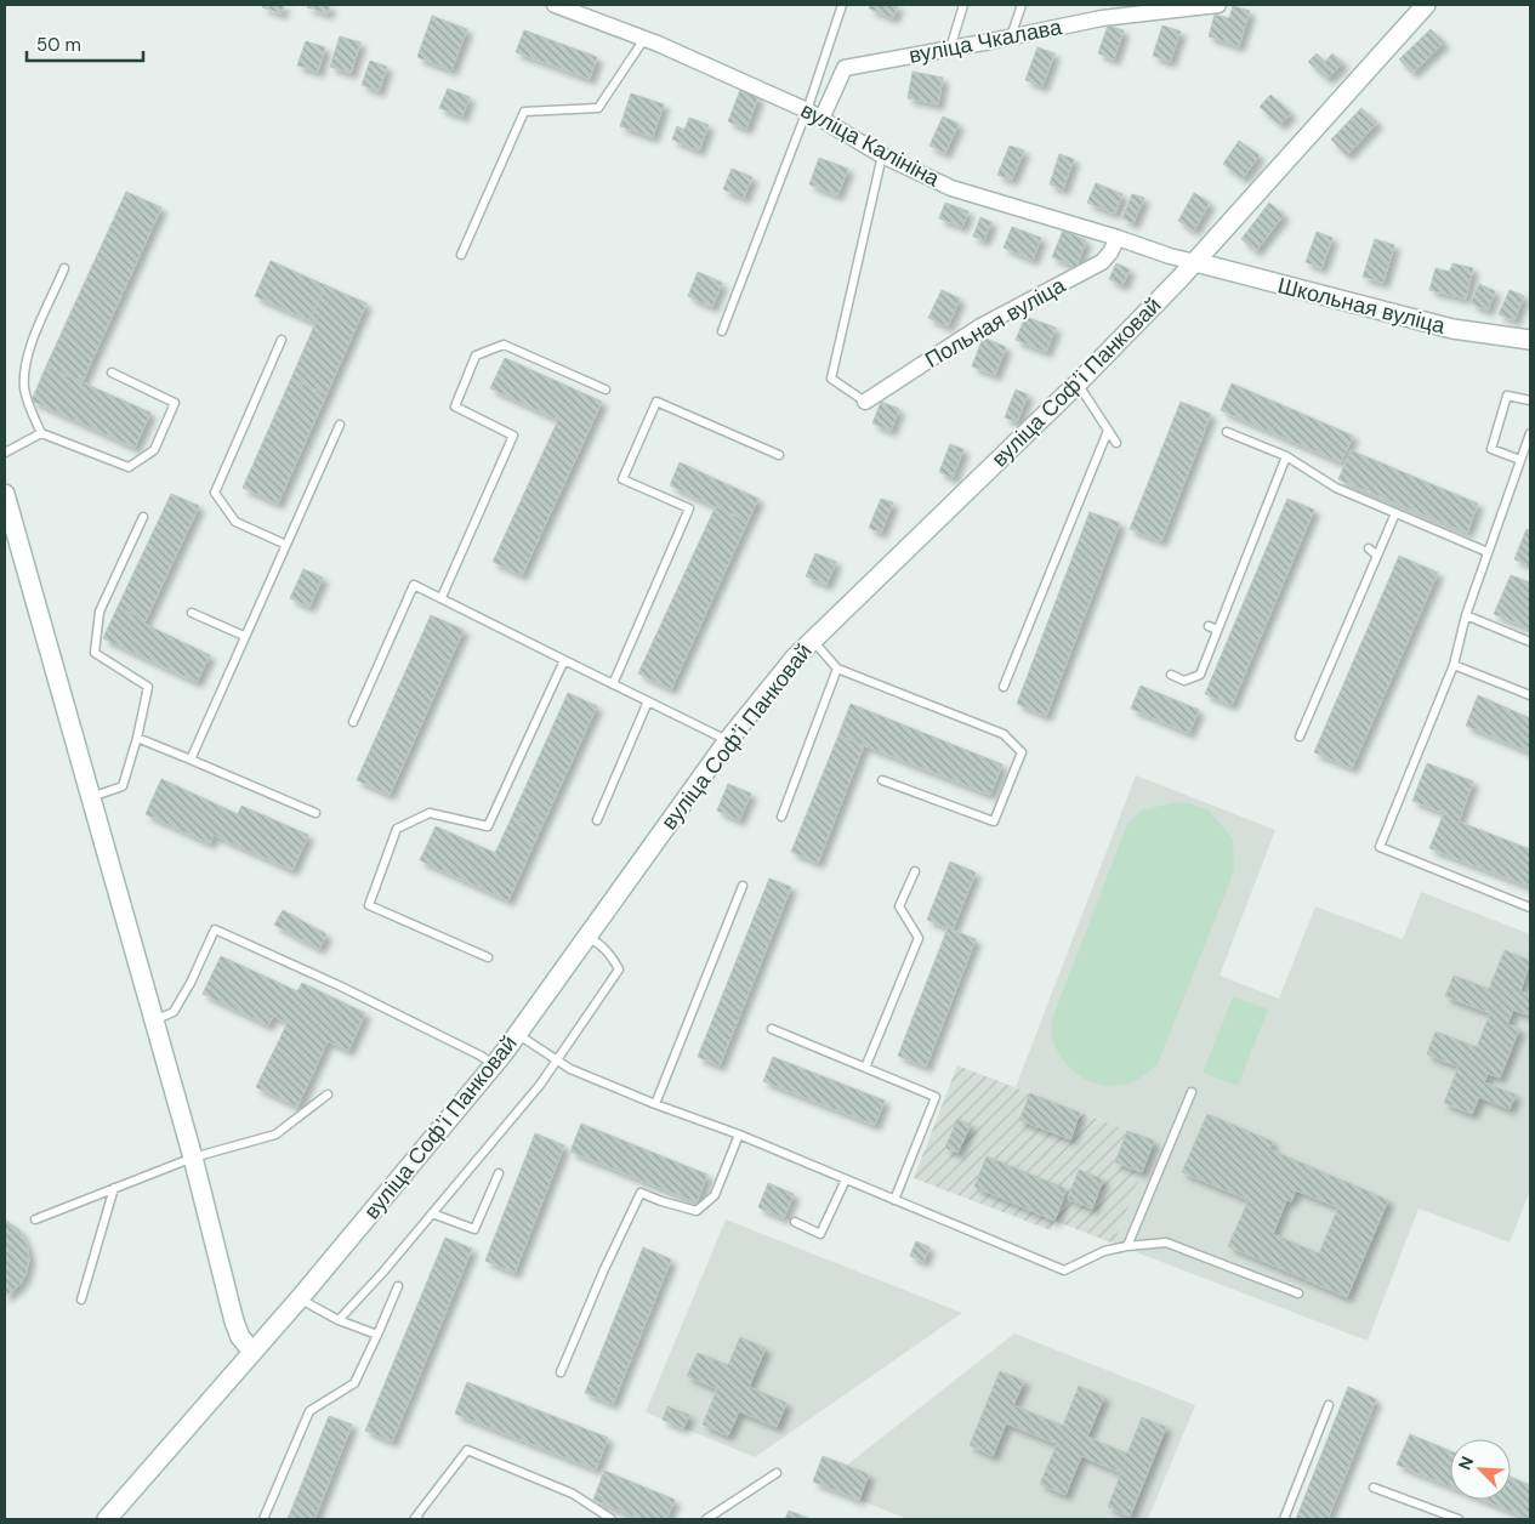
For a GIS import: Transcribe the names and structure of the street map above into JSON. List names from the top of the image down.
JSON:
{
  "streets": {
    "main road": ["Школьная вуліца", "вуліца Софʼі Панковай"],
    "street": ["вуліца Чкалава", "вуліца Калініна", "Польная вуліца"]
  },
  "crossings": [
    ["вуліца Чкалава", "вуліца Калініна"],
    ["вуліца Калініна", "Школьная вуліца"],
    ["вуліца Калініна", "Польная вуліца"],
    ["вуліца Калініна", "вуліца Софʼі Панковай"],
    ["Школьная вуліца", "вуліца Софʼі Панковай"]
  ],
  "scale_bar": "50 m",
  "north": "top left"
}
